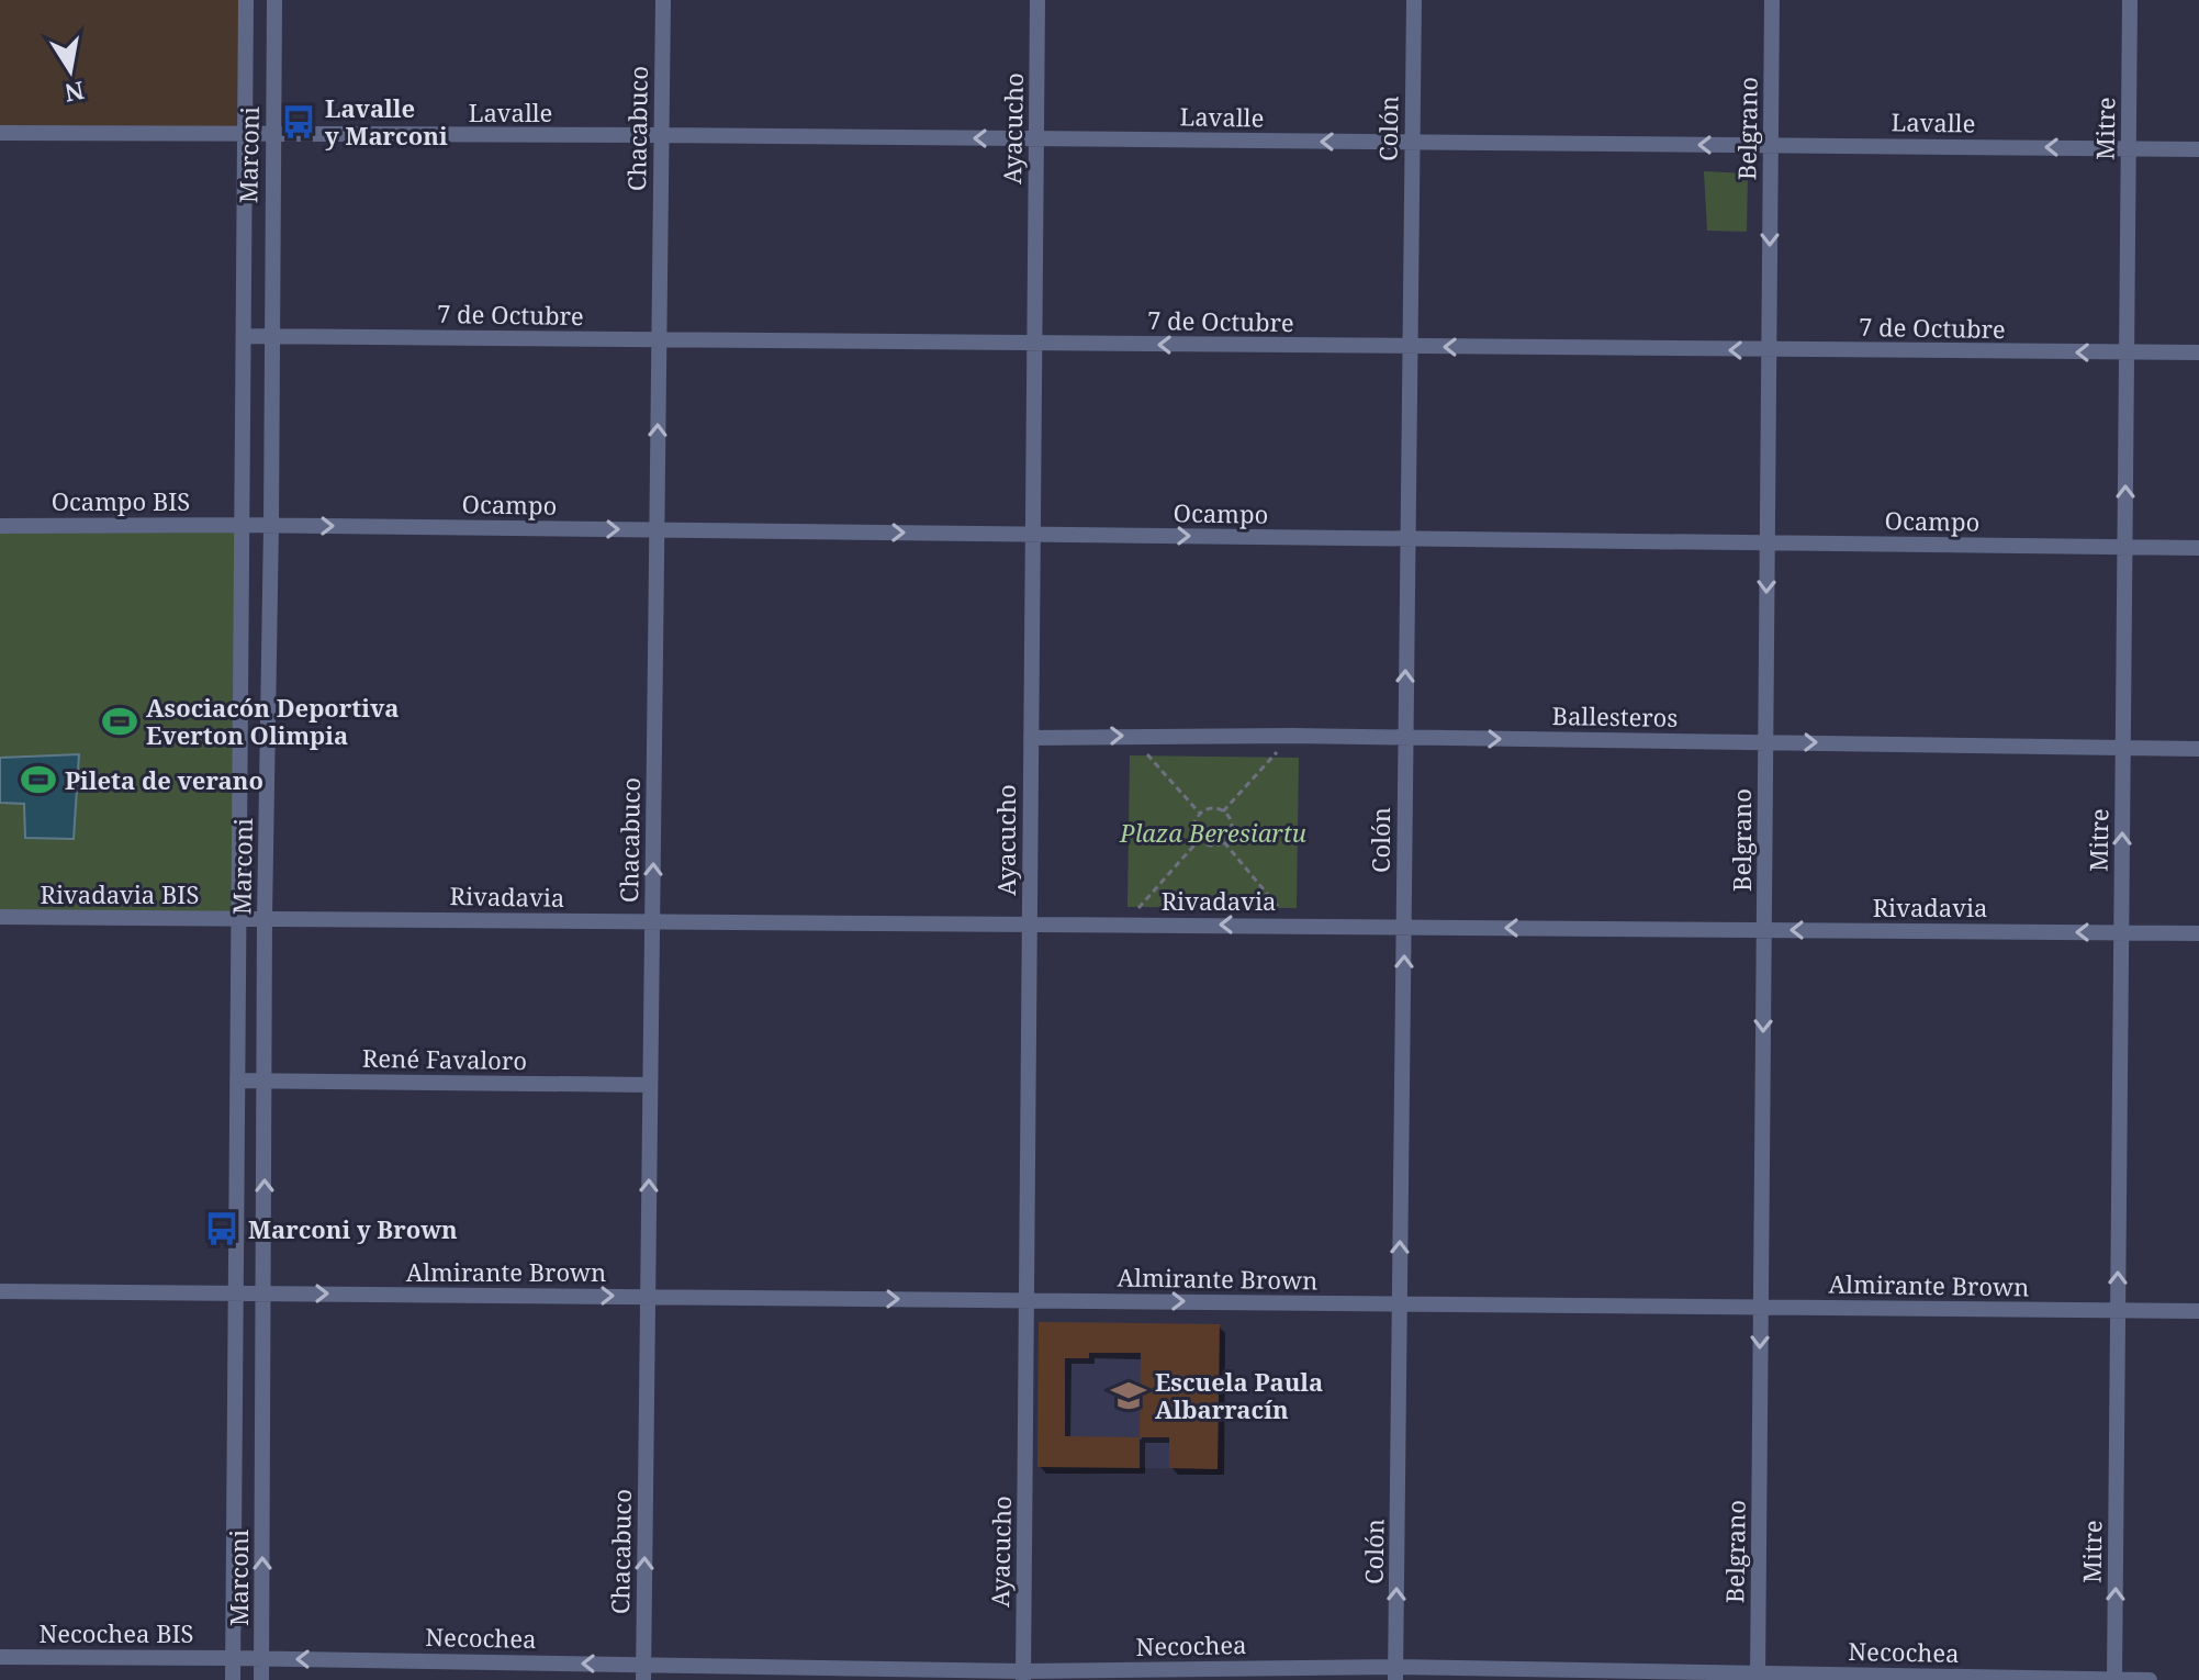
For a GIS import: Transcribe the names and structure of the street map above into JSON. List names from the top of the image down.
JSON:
{
  "streets": {
    "street": [
      "Lavalle",
      "Chacabuco",
      "Ayacucho",
      "Colón",
      "Belgrano",
      "Mitre",
      "Marconi",
      "7 de Octubre",
      "Ocampo BIS",
      "Ocampo",
      "Ballesteros",
      "Rivadavia BIS",
      "Rivadavia",
      "René Favaloro",
      "Almirante Brown",
      "Necochea BIS",
      "Necochea"
    ]
  },
  "crossings": [
    ["Lavalle", "Chacabuco"],
    ["Lavalle", "Ayacucho"],
    ["Lavalle", "Colón"],
    ["Lavalle", "Belgrano"],
    ["Lavalle", "Mitre"],
    ["Lavalle", "Marconi"],
    ["Chacabuco", "7 de Octubre"],
    ["Chacabuco", "Ocampo"],
    ["Chacabuco", "Rivadavia"],
    ["Chacabuco", "René Favaloro"],
    ["Chacabuco", "Almirante Brown"],
    ["Chacabuco", "Necochea"],
    ["Ayacucho", "7 de Octubre"],
    ["Ayacucho", "Ocampo"],
    ["Ayacucho", "Ballesteros"],
    ["Ayacucho", "Rivadavia"],
    ["Ayacucho", "Almirante Brown"],
    ["Ayacucho", "Necochea"],
    ["Colón", "7 de Octubre"],
    ["Colón", "Ocampo"],
    ["Colón", "Ballesteros"],
    ["Colón", "Rivadavia"],
    ["Colón", "Almirante Brown"],
    ["Colón", "Necochea"],
    ["Belgrano", "7 de Octubre"],
    ["Belgrano", "Ocampo"],
    ["Belgrano", "Ballesteros"],
    ["Belgrano", "Rivadavia"],
    ["Belgrano", "Almirante Brown"],
    ["Belgrano", "Necochea"],
    ["Mitre", "7 de Octubre"],
    ["Mitre", "Ocampo"],
    ["Mitre", "Ballesteros"],
    ["Mitre", "Rivadavia"],
    ["Mitre", "Almirante Brown"],
    ["Mitre", "Necochea"],
    ["Marconi", "7 de Octubre"],
    ["Marconi", "Ocampo BIS"],
    ["Marconi", "Ocampo"],
    ["Marconi", "Rivadavia BIS"],
    ["Marconi", "Rivadavia"],
    ["Marconi", "René Favaloro"],
    ["Marconi", "Almirante Brown"],
    ["Marconi", "Necochea BIS"],
    ["Marconi", "Necochea"],
    ["Ocampo BIS", "Ocampo"],
    ["Rivadavia BIS", "Rivadavia"],
    ["Necochea BIS", "Necochea"]
  ],
  "one_way": [
    "Lavalle",
    "Chacabuco",
    "Colón",
    "Belgrano",
    "Mitre",
    "7 de Octubre",
    "Ocampo",
    "Ballesteros",
    "Rivadavia",
    "Almirante Brown"
  ],
  "parks": ["Plaza Beresiartu"],
  "places": {
    "bus stop": ["Lavalle y Marconi", "Marconi y Brown"],
    "sports": ["Asociacón Deportiva Everton Olimpia", "Pileta de verano"],
    "school or university": ["Escuela Paula Albarracín"]
  },
  "north": "bottom"
}
